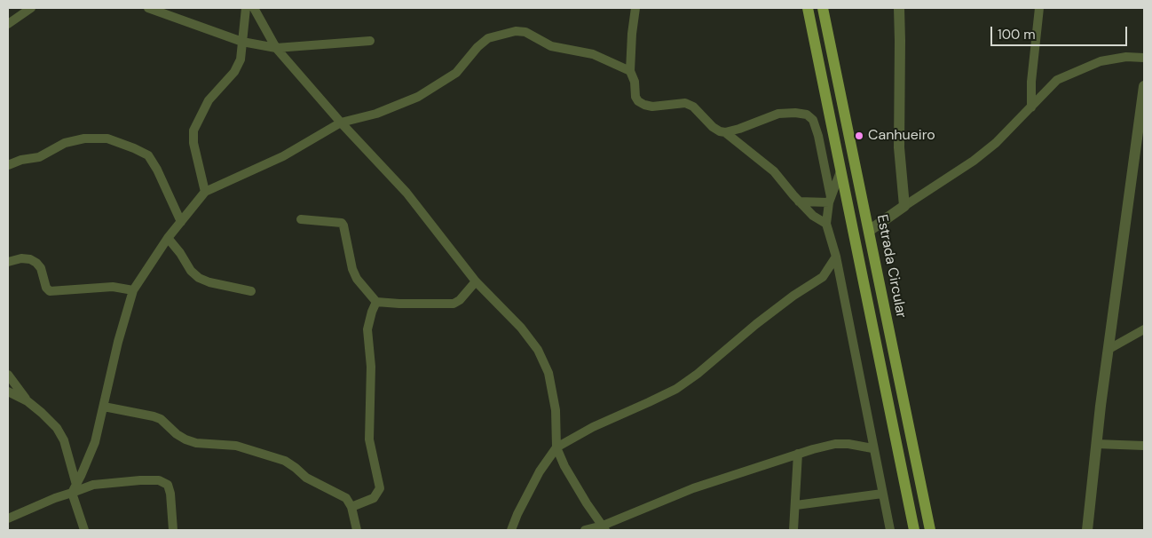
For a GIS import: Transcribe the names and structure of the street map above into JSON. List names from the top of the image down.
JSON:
{
  "streets": {
    "main road": ["Estrada Circular"]
  },
  "places": ["Canhueiro"],
  "scale_bar": "100 m"
}
